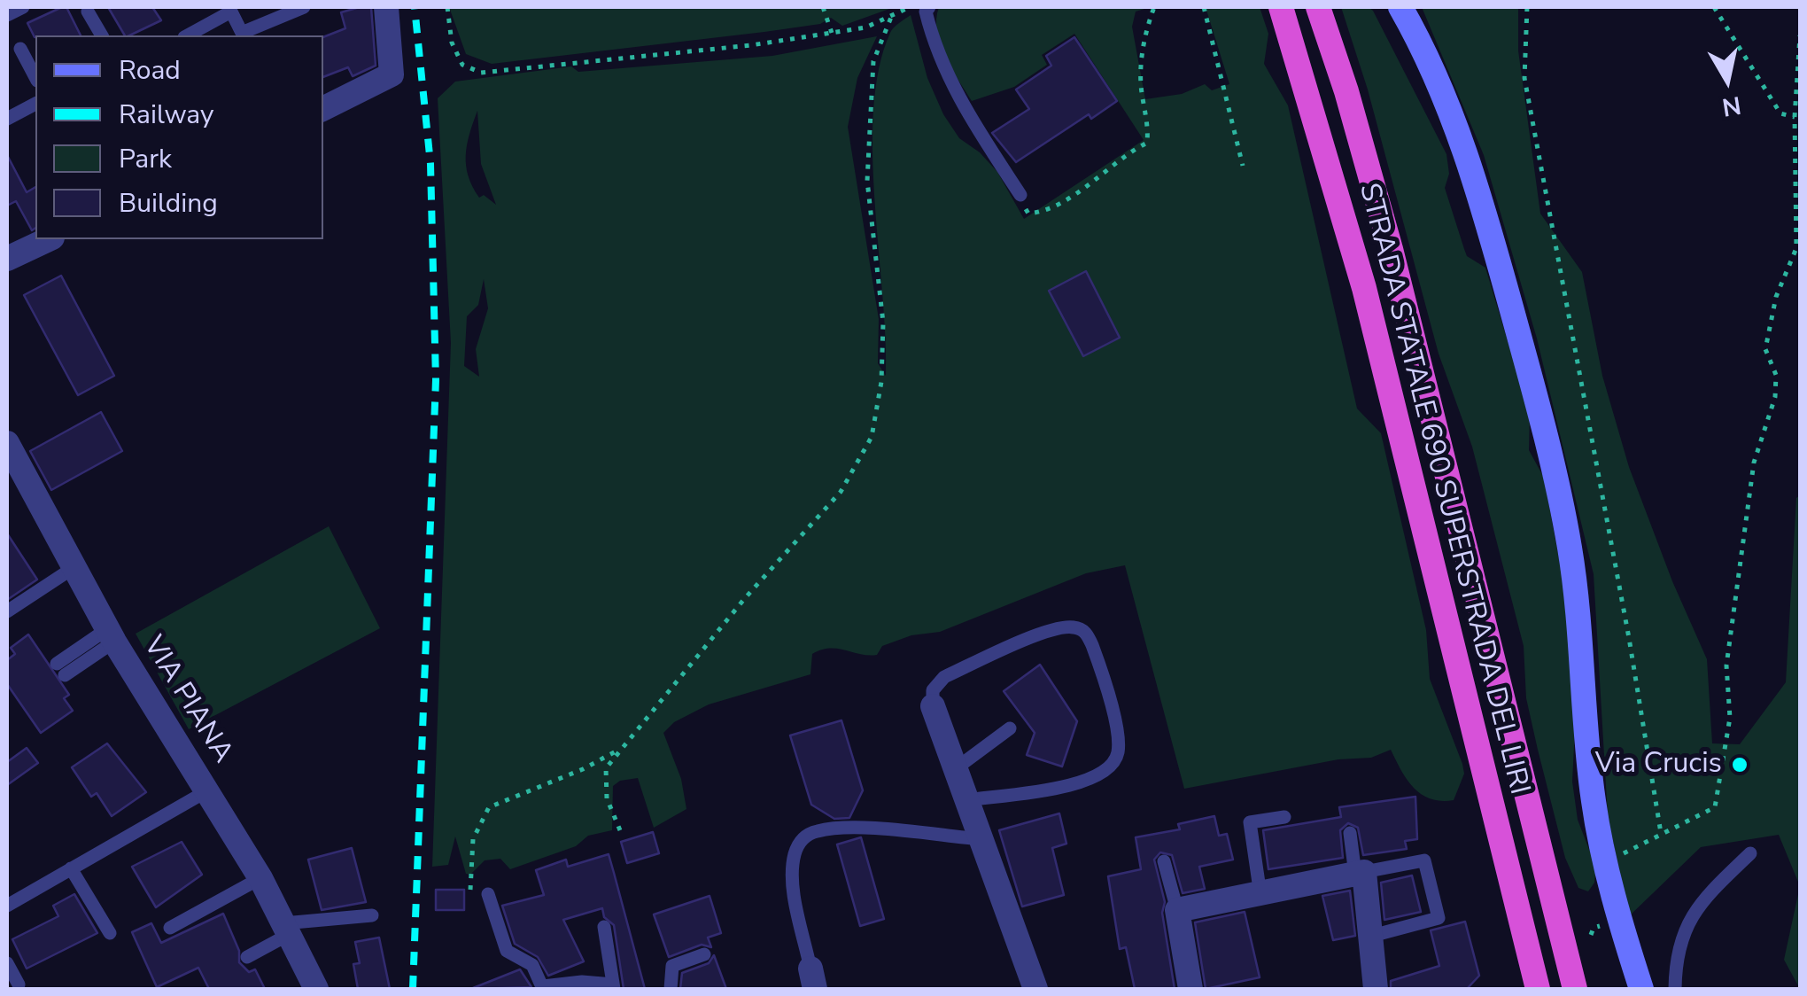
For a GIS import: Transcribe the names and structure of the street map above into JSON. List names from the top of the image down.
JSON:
{
  "streets": {
    "highway": ["STRADA STATALE 690 SUPERSTRADA DEL LIRI"],
    "street": ["VIA PIANA"]
  },
  "places": ["Via Crucis"],
  "legend": [
    "Road",
    "Railway",
    "Park",
    "Building"
  ],
  "north": "bottom"
}
